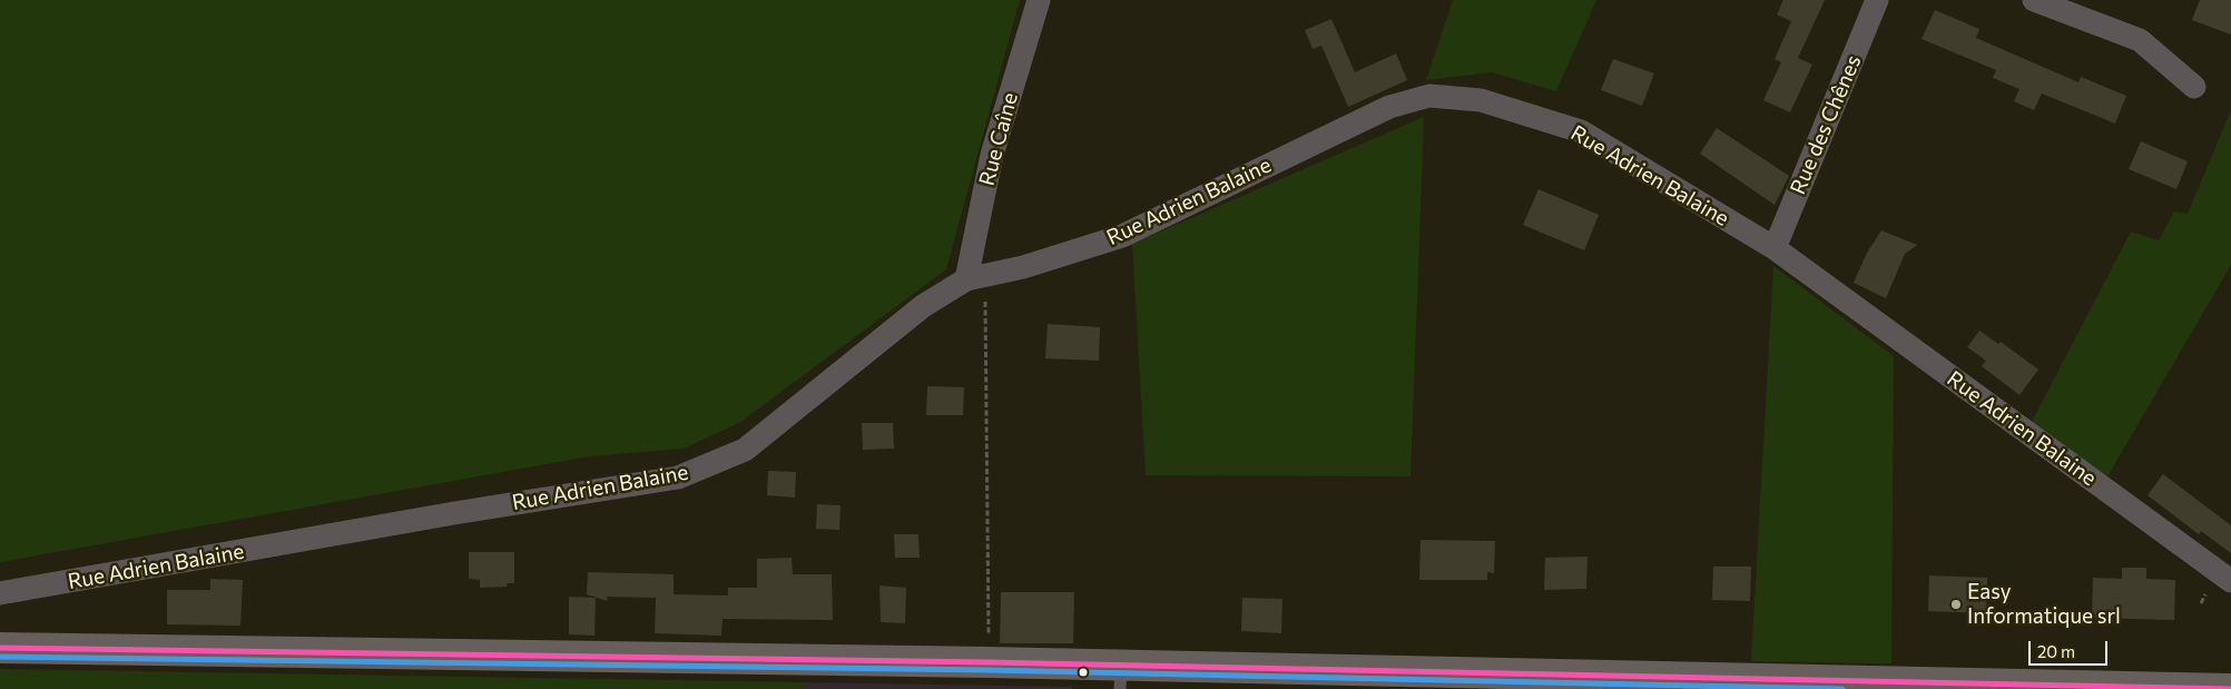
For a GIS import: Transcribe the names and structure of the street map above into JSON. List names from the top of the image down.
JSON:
{
  "streets": {
    "street": ["Rue des Chênes", "Rue Caîne", "Rue Adrien Balaine"]
  },
  "crossings": [
    ["Rue des Chênes", "Rue Adrien Balaine"],
    ["Rue Caîne", "Rue Adrien Balaine"]
  ],
  "places": ["Easy Informatique srl"],
  "scale_bar": "20 m"
}
